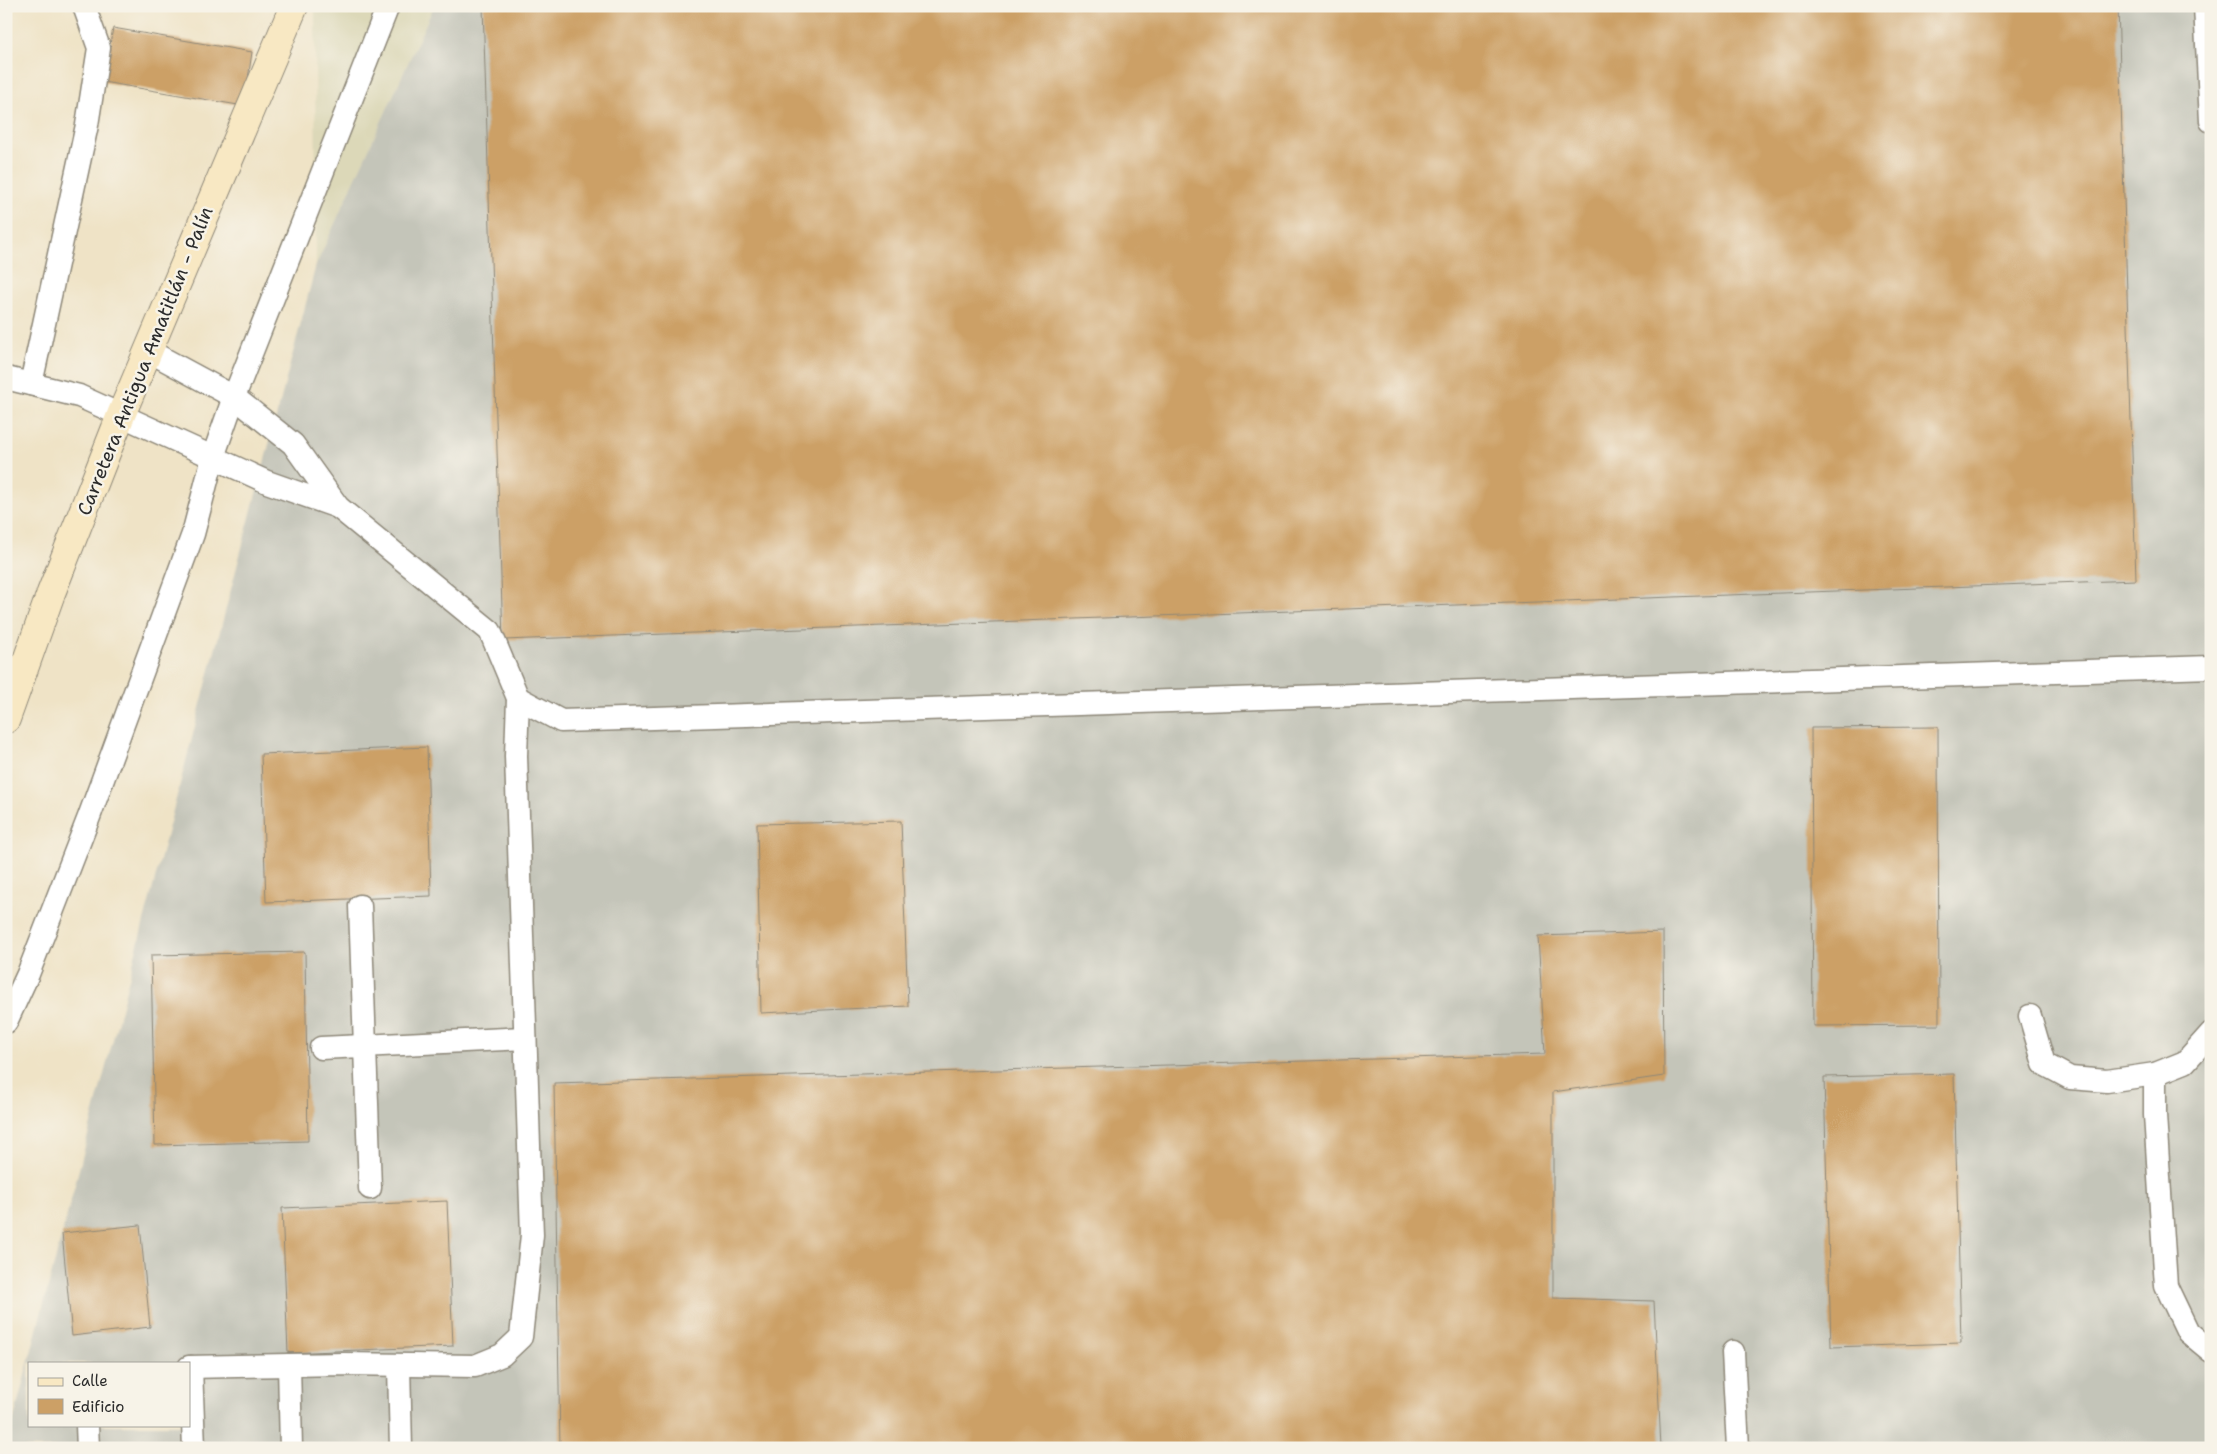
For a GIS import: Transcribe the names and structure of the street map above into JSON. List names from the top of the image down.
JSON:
{
  "streets": {
    "main road": ["Carretera Antigua Amatitlán - Palín"]
  },
  "legend": ["Calle", "Edificio"]
}
